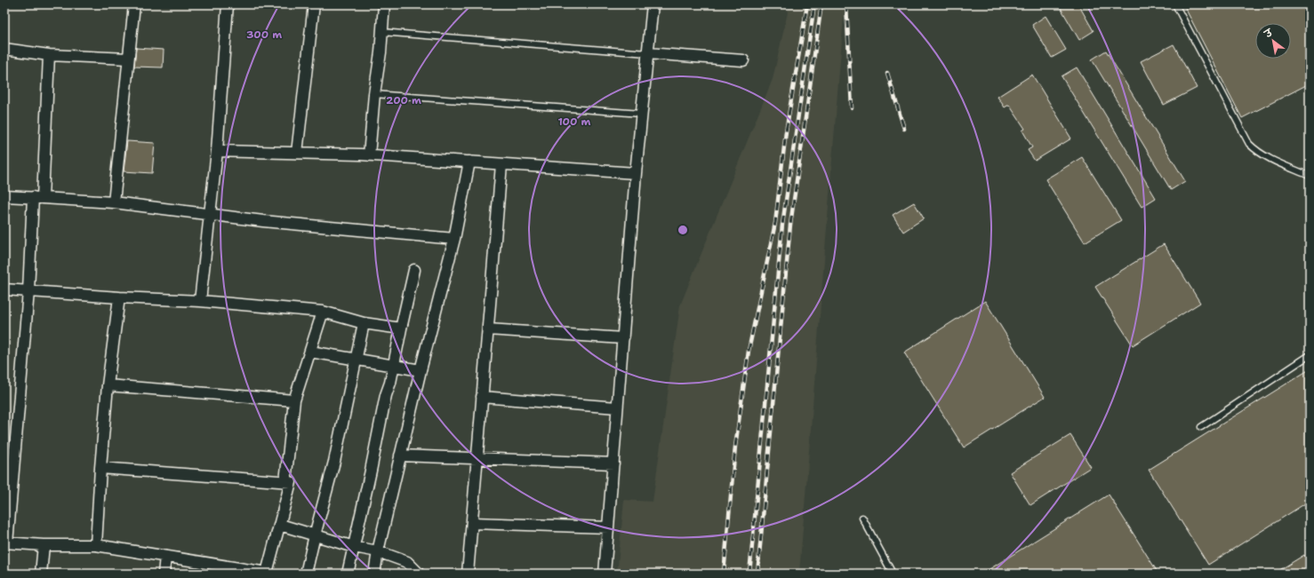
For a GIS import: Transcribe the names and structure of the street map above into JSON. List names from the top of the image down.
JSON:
{
  "north": "top left",
  "rings": ["300 m", "200 m", "100 m"]
}
